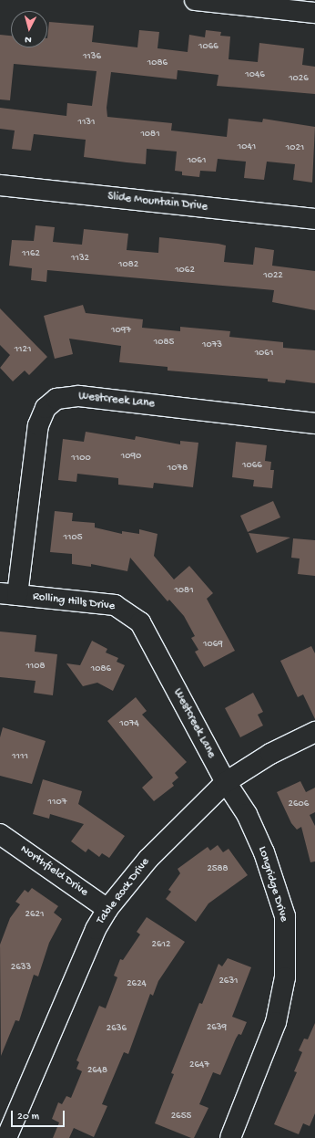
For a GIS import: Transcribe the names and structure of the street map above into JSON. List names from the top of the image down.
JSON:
{
  "streets": {
    "street": [
      "Slide Mountain Drive",
      "Westcreek Lane",
      "Rolling Hills Drive",
      "Northfield Drive",
      "Longridge Drive",
      "Table Rock Drive"
    ]
  },
  "crossings": [
    ["Westcreek Lane", "Rolling Hills Drive"],
    ["Westcreek Lane", "Longridge Drive"],
    ["Westcreek Lane", "Table Rock Drive"],
    ["Northfield Drive", "Table Rock Drive"],
    ["Longridge Drive", "Table Rock Drive"]
  ],
  "house_numbers": [
    "1066",
    "1136",
    "1086",
    "1046",
    "1026",
    "1131",
    "1081",
    "1041",
    "1021",
    "1061",
    "1162",
    "1132",
    "1082",
    "1062",
    "1022",
    "1097",
    "1085",
    "1073",
    "1121",
    "1061",
    "1090",
    "1100",
    "1066",
    "1078",
    "1105",
    "1081",
    "1069",
    "1108",
    "1086",
    "1074",
    "1111",
    "1107",
    "2606",
    "2588",
    "2621",
    "2612",
    "2633",
    "2631",
    "2624",
    "2639",
    "2636",
    "2647",
    "2648",
    "2655"
  ],
  "scale_bar": "20 m",
  "north": "bottom"
}
